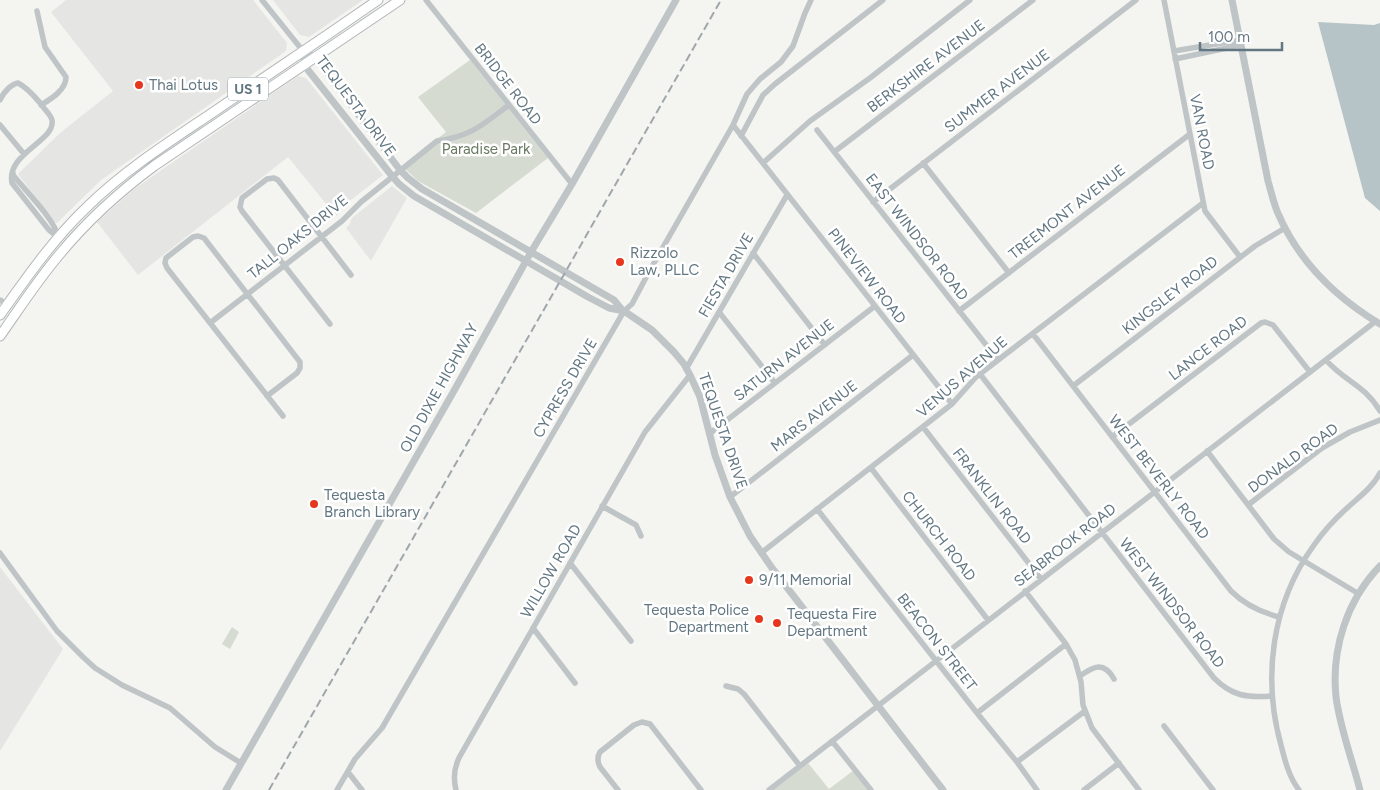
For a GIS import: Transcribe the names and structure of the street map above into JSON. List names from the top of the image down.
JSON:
{
  "streets": {
    "main road": ["US 1"],
    "street": [
      "BERKSHIRE AVENUE",
      "BRIDGE ROAD",
      "SUMMER AVENUE",
      "TEQUESTA DRIVE",
      "VAN ROAD",
      "TREEMONT AVENUE",
      "TALL OAKS DRIVE",
      "EAST WINDSOR ROAD",
      "FIESTA DRIVE",
      "PINEVIEW ROAD",
      "KINGSLEY ROAD",
      "LANCE ROAD",
      "SATURN AVENUE",
      "VENUS AVENUE",
      "OLD DIXIE HIGHWAY",
      "CYPRESS DRIVE",
      "MARS AVENUE",
      "DONALD ROAD",
      "WEST BEVERLY ROAD",
      "FRANKLIN ROAD",
      "CHURCH ROAD",
      "SEABROOK ROAD",
      "WILLOW ROAD",
      "WEST WINDSOR ROAD",
      "BEACON STREET"
    ]
  },
  "crossings": [
    ["BERKSHIRE AVENUE", "EAST WINDSOR ROAD"],
    ["BRIDGE ROAD", "TALL OAKS DRIVE"],
    ["BRIDGE ROAD", "OLD DIXIE HIGHWAY"],
    ["US 1", "TEQUESTA DRIVE"],
    ["SUMMER AVENUE", "EAST WINDSOR ROAD"],
    ["TEQUESTA DRIVE", "TALL OAKS DRIVE"],
    ["TEQUESTA DRIVE", "FIESTA DRIVE"],
    ["TEQUESTA DRIVE", "SATURN AVENUE"],
    ["TEQUESTA DRIVE", "VENUS AVENUE"],
    ["TEQUESTA DRIVE", "OLD DIXIE HIGHWAY"],
    ["TEQUESTA DRIVE", "CYPRESS DRIVE"],
    ["TEQUESTA DRIVE", "MARS AVENUE"],
    ["TEQUESTA DRIVE", "SEABROOK ROAD"],
    ["TEQUESTA DRIVE", "WILLOW ROAD"],
    ["VAN ROAD", "TREEMONT AVENUE"],
    ["VAN ROAD", "KINGSLEY ROAD"],
    ["VAN ROAD", "VENUS AVENUE"],
    ["TREEMONT AVENUE", "EAST WINDSOR ROAD"],
    ["EAST WINDSOR ROAD", "VENUS AVENUE"],
    ["FIESTA DRIVE", "PINEVIEW ROAD"],
    ["FIESTA DRIVE", "WILLOW ROAD"],
    ["PINEVIEW ROAD", "SATURN AVENUE"],
    ["PINEVIEW ROAD", "VENUS AVENUE"],
    ["PINEVIEW ROAD", "CYPRESS DRIVE"],
    ["PINEVIEW ROAD", "MARS AVENUE"],
    ["KINGSLEY ROAD", "WEST BEVERLY ROAD"],
    ["LANCE ROAD", "WEST BEVERLY ROAD"],
    ["LANCE ROAD", "SEABROOK ROAD"],
    ["VENUS AVENUE", "WEST BEVERLY ROAD"],
    ["VENUS AVENUE", "FRANKLIN ROAD"],
    ["VENUS AVENUE", "CHURCH ROAD"],
    ["VENUS AVENUE", "WEST WINDSOR ROAD"],
    ["VENUS AVENUE", "BEACON STREET"],
    ["WEST BEVERLY ROAD", "SEABROOK ROAD"],
    ["FRANKLIN ROAD", "SEABROOK ROAD"],
    ["CHURCH ROAD", "SEABROOK ROAD"],
    ["SEABROOK ROAD", "WEST WINDSOR ROAD"],
    ["SEABROOK ROAD", "BEACON STREET"]
  ],
  "parks": ["Paradise Park"],
  "places": [
    "Thai Lotus",
    "Rizzolo Law, PLLC",
    "Tequesta Branch Library",
    "9/11 Memorial",
    "Tequesta Police Department",
    "Tequesta Fire Department"
  ],
  "scale_bar": "100 m"
}
